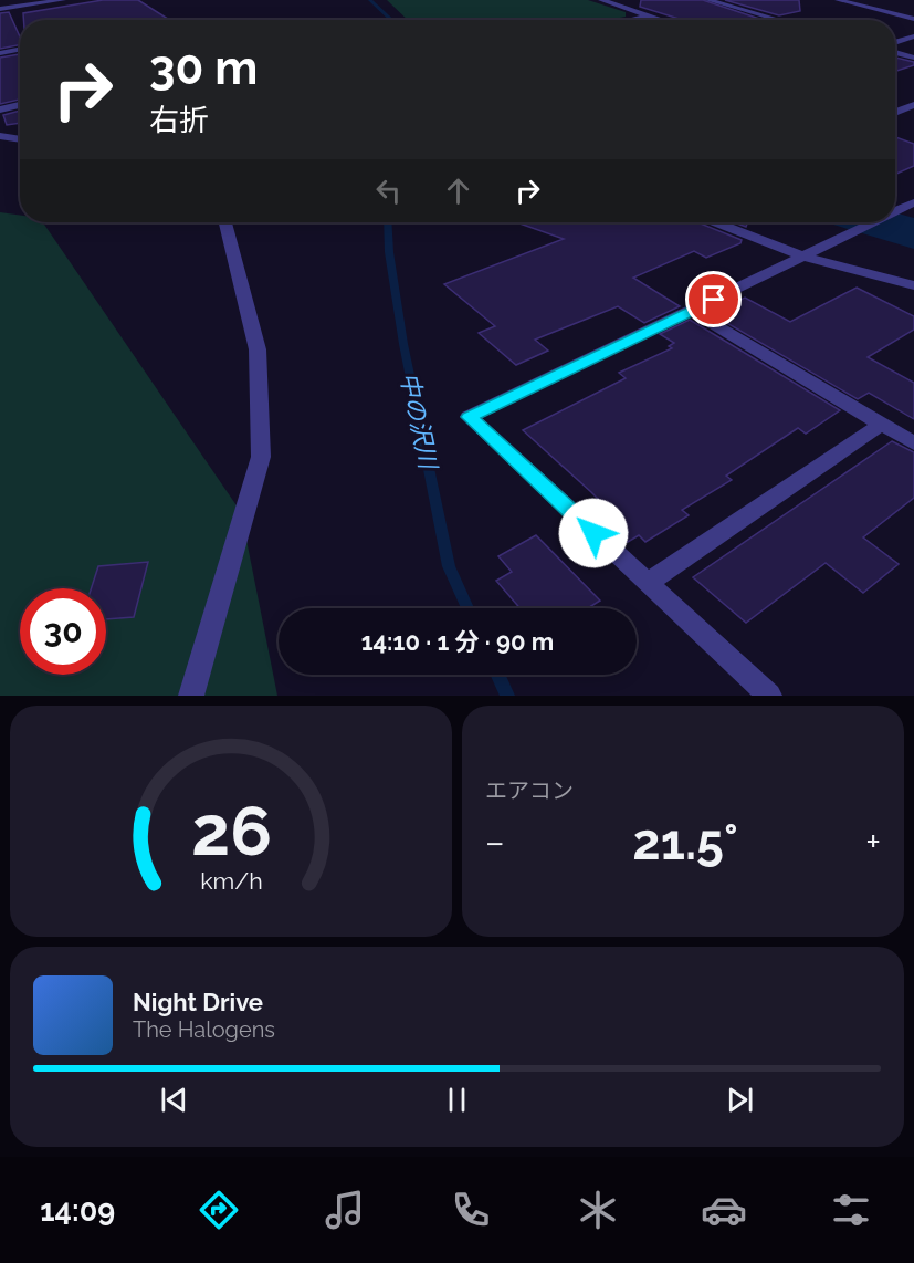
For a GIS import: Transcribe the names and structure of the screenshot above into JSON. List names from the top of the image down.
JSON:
{
  "water": ["中の沢川"],
  "page": {
    "turn": ["30 m", "右折"],
    "limit": "30",
    "trip": "14:10 · 1 分 · 90 m",
    "tile": "エアコン",
    "heat": ["−", "21.5°", "+"],
    "song": ["Night Drive", "The Halogens"],
    "tabs": "14:09",
    "gauge": ["26", "km/h"]
  }
}
